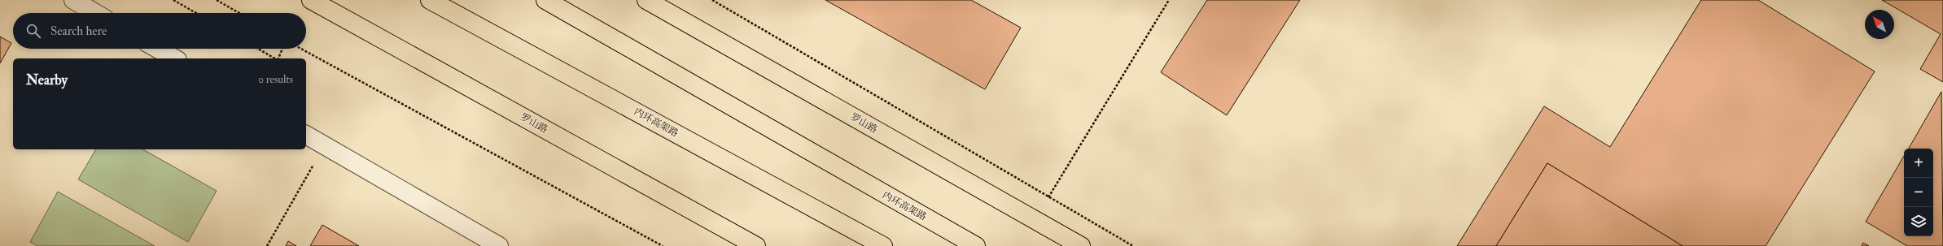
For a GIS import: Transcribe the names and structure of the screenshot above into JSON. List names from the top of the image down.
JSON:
{
  "streets": {
    "main road": ["内环高架路", "罗山路"]
  },
  "north": "top left",
  "page": {
    "search": "Search here",
    "heading": ["Nearby", "0 results"],
    "map_buttons": ["+", "−"]
  }
}
